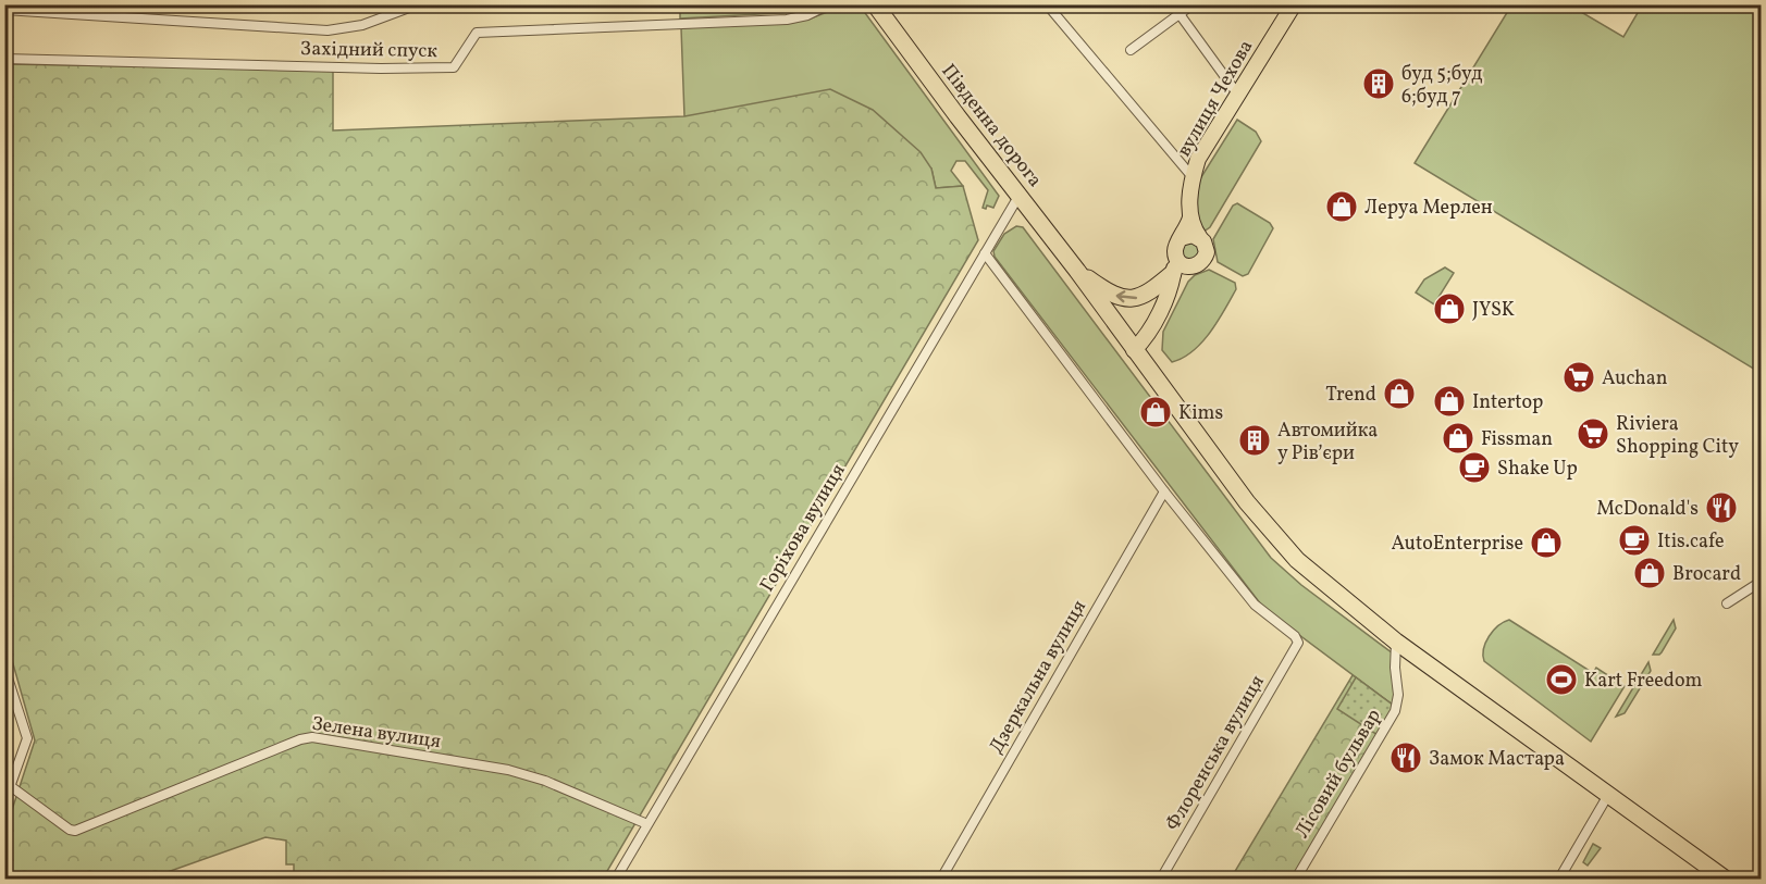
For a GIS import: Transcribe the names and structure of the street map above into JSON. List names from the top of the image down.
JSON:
{
  "streets": {
    "highway": ["Південна дорога"],
    "main road": ["вулиця Чехова"],
    "street": [
      "Західний спуск",
      "Горіхова вулиця",
      "Дзеркальна вулиця",
      "Зелена вулиця",
      "Флоренська вулиця",
      "Лісовий бульвар"
    ]
  },
  "crossings": [
    ["Південна дорога", "Горіхова вулиця"],
    ["Південна дорога", "Лісовий бульвар"],
    ["Горіхова вулиця", "Зелена вулиця"],
    ["Дзеркальна вулиця", "Флоренська вулиця"]
  ],
  "places": {
    "building": ["буд 5;буд 6;буд 7", "Автомийка у Рівʼєри"],
    "shop": [
      "Леруа Мерлен",
      "JYSK",
      "Trend",
      "Intertop",
      "Kims",
      "Fissman",
      "AutoEnterprise",
      "Brocard"
    ],
    "supermarket": ["Auchan", "Riviera Shopping City"],
    "cafe": ["Shake Up", "Itis.cafe"],
    "restaurant": ["McDonald's", "Замок Мастара"],
    "sports": ["Kart Freedom"]
  }
}
